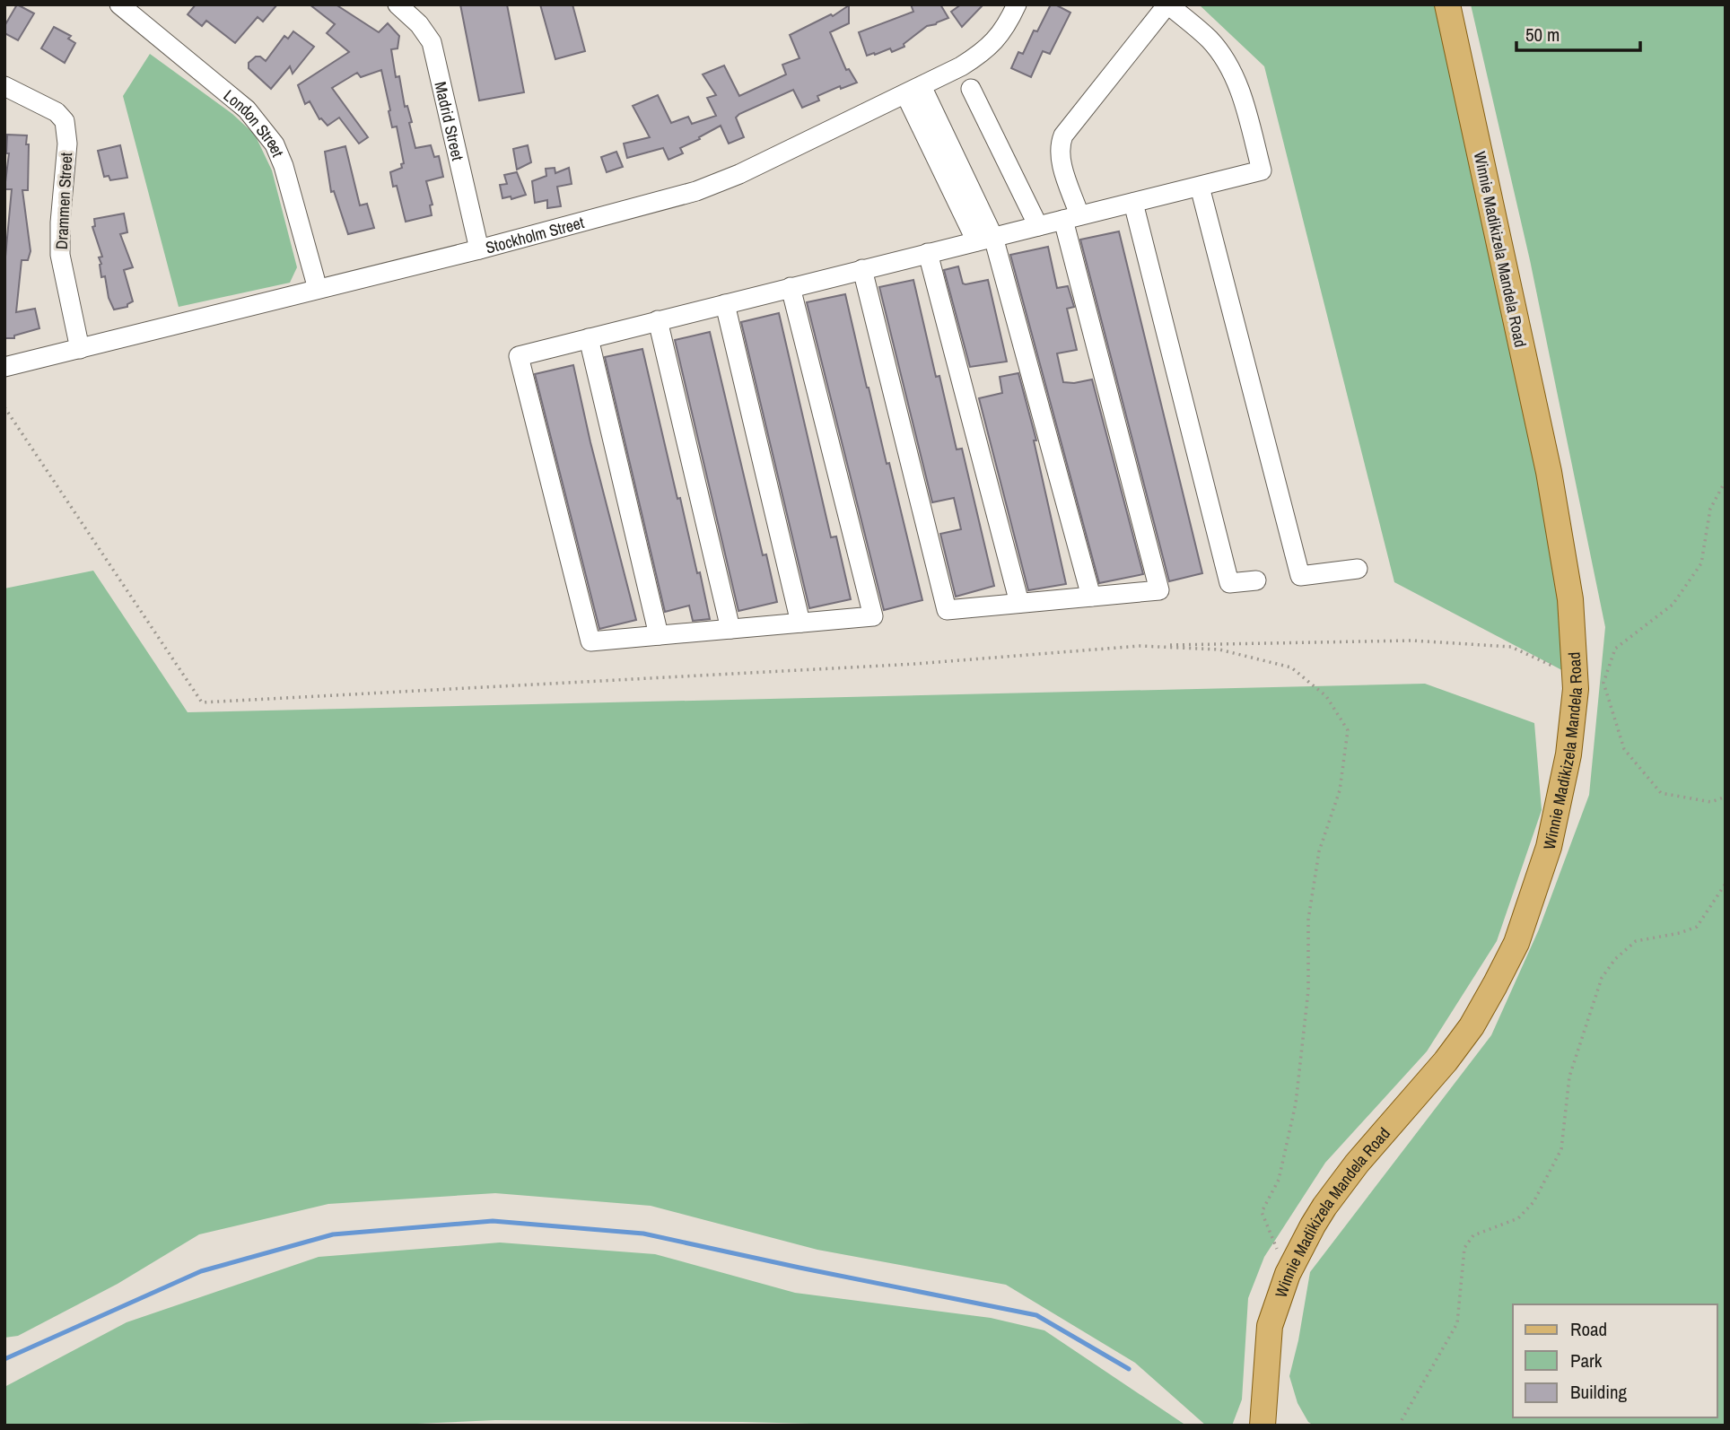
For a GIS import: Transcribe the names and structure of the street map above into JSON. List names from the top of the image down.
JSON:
{
  "streets": {
    "main road": ["Winnie Madikizela Mandela Road"],
    "street": [
      "Madrid Street",
      "London Street",
      "Drammen Street",
      "Stockholm Street"
    ]
  },
  "crossings": [
    ["Madrid Street", "Stockholm Street"],
    ["London Street", "Stockholm Street"],
    ["Drammen Street", "Stockholm Street"]
  ],
  "legend": ["Road", "Park", "Building"],
  "scale_bar": "50 m"
}
